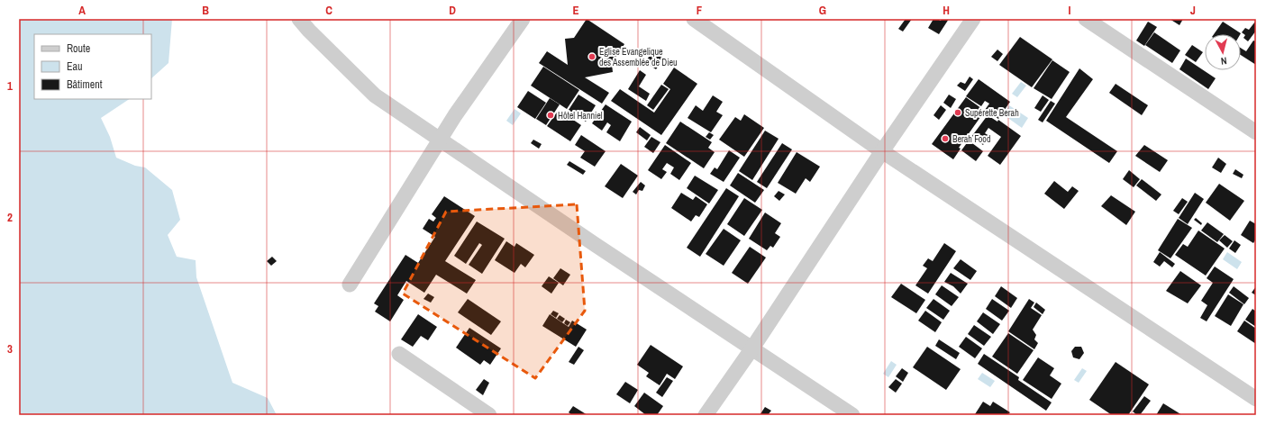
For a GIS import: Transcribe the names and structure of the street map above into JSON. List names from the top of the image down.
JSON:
{
  "places": [
    "Eglise Evangelique des Assemblée de Dieu",
    "Supérette Berah",
    "Hôtel Hanniel",
    "Berah Food"
  ],
  "legend": ["Route", "Eau", "Bâtiment"],
  "north": "bottom",
  "grid": {
    "columns": [
      "A",
      "B",
      "C",
      "D",
      "E",
      "F",
      "G",
      "H",
      "I",
      "J"
    ],
    "rows": ["1", "2", "3"]
  }
}
